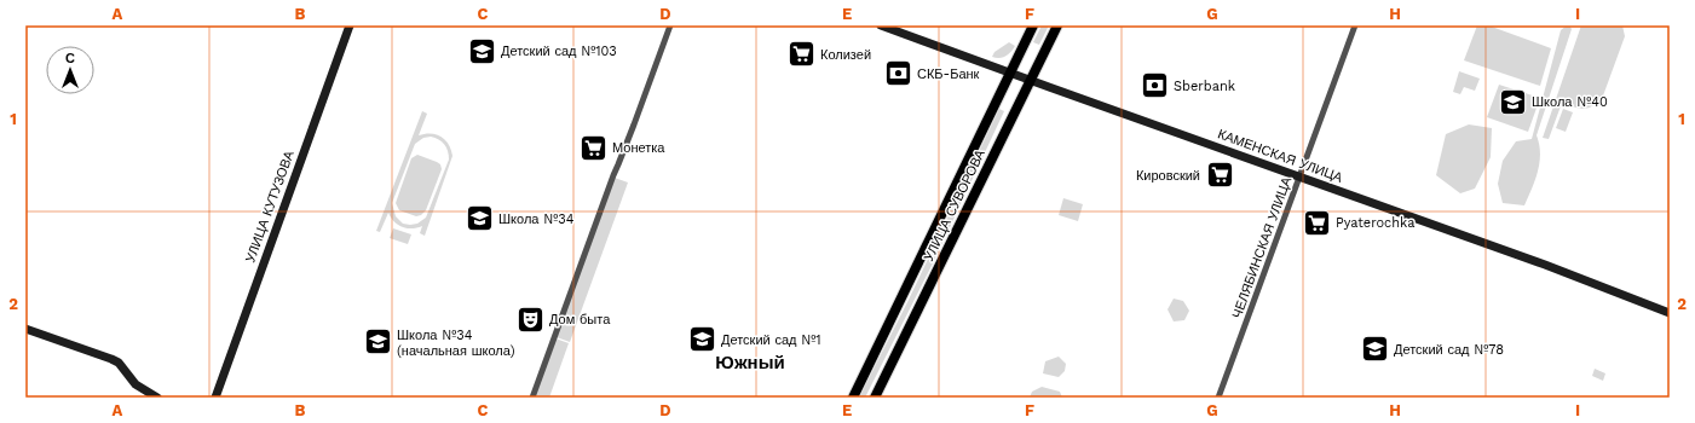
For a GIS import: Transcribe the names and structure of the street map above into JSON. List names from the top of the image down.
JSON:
{
  "streets": {
    "main road": ["УЛИЦА СУВОРОВА"],
    "street": ["КАМЕНСКАЯ УЛИЦА", "УЛИЦА КУТУЗОВА", "ЧЕЛЯБИНСКАЯ УЛИЦА"]
  },
  "crossings": [
    ["КАМЕНСКАЯ УЛИЦА", "УЛИЦА СУВОРОВА"],
    ["КАМЕНСКАЯ УЛИЦА", "ЧЕЛЯБИНСКАЯ УЛИЦА"]
  ],
  "districts": ["Южный"],
  "places": {
    "school or university": [
      "Детский сад №103",
      "Школа №40",
      "Школа №34",
      "Детский сад №1",
      "Школа №34 (начальная школа)",
      "Детский сад №78"
    ],
    "supermarket": [
      "Колизей",
      "Монетка",
      "Кировский",
      "Pyaterochka"
    ],
    "bank": ["СКБ-Банк", "Sberbank"],
    "theatre": ["Дом быта"]
  },
  "north": "top",
  "grid": {
    "columns": [
      "A",
      "B",
      "C",
      "D",
      "E",
      "F",
      "G",
      "H",
      "I"
    ],
    "rows": ["1", "2"]
  }
}
